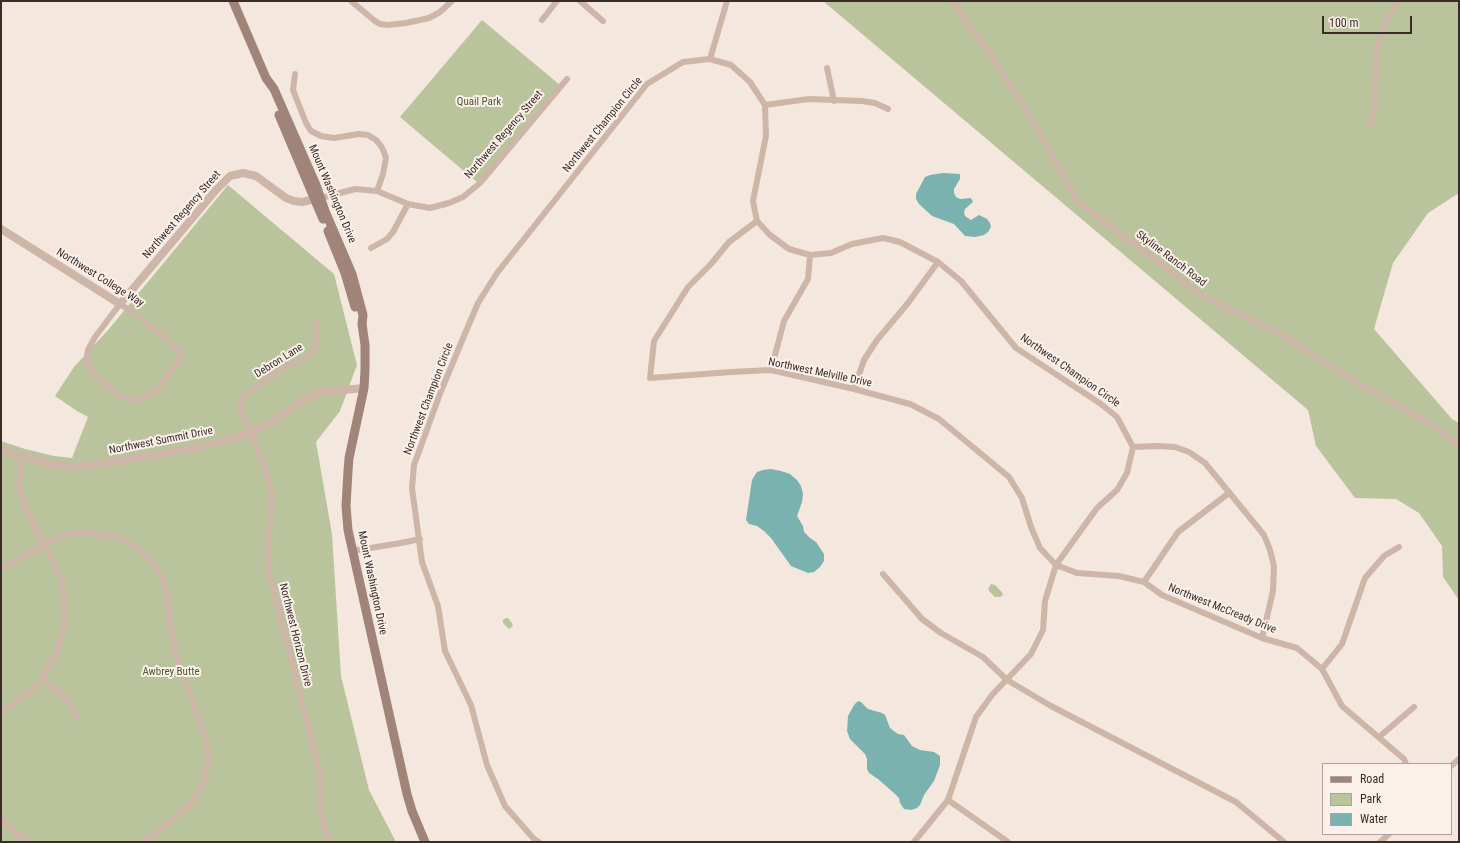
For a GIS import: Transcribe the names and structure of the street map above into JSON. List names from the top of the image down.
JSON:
{
  "streets": {
    "main road": ["Mount Washington Drive"],
    "street": [
      "Northwest Champion Circle",
      "Northwest Regency Street",
      "Skyline Ranch Road",
      "Northwest College Way",
      "Debron Lane",
      "Northwest Melville Drive",
      "Northwest Summit Drive",
      "Northwest McCready Drive",
      "Northwest Horizon Drive"
    ]
  },
  "crossings": [
    ["Northwest Champion Circle", "Northwest Melville Drive"],
    ["Northwest Regency Street", "Mount Washington Drive"],
    ["Northwest Regency Street", "Northwest College Way"],
    ["Mount Washington Drive", "Northwest Summit Drive"],
    ["Debron Lane", "Northwest Summit Drive"],
    ["Debron Lane", "Northwest Horizon Drive"],
    ["Northwest Melville Drive", "Northwest McCready Drive"],
    ["Northwest Summit Drive", "Northwest Horizon Drive"]
  ],
  "parks": ["Quail Park", "Awbrey Butte"],
  "legend": ["Road", "Park", "Water"],
  "scale_bar": "100 m"
}
